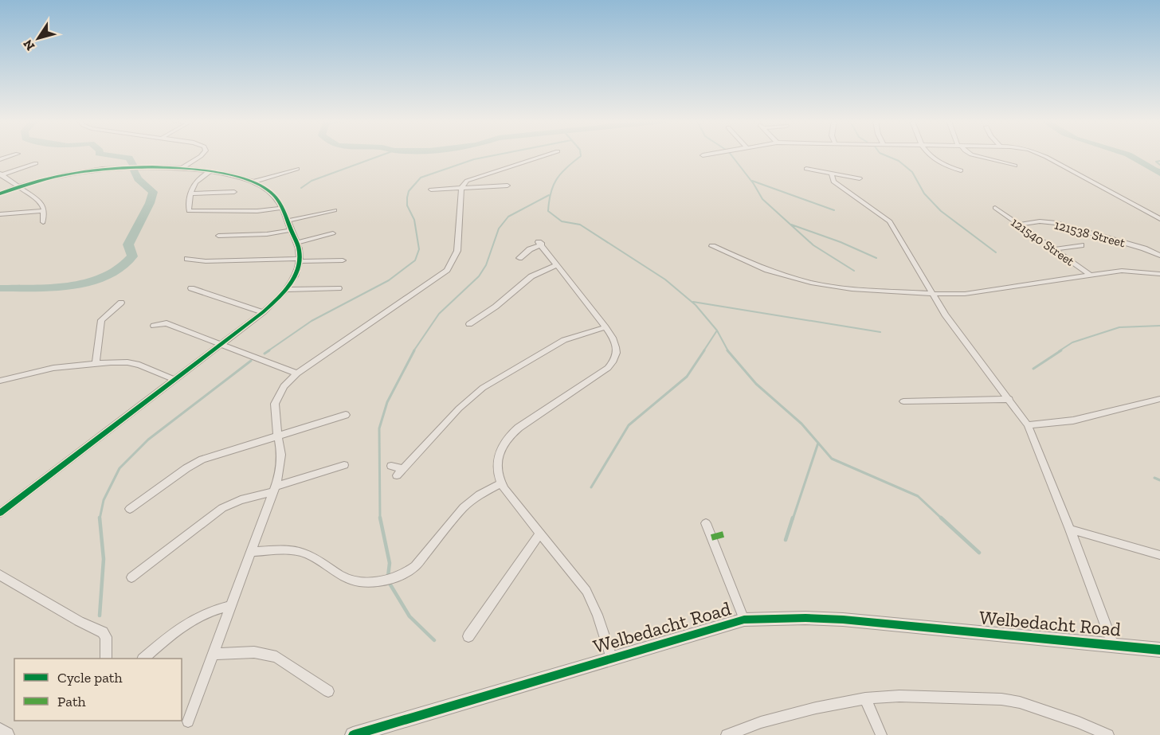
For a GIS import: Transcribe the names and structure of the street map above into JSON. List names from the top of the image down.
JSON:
{
  "streets": {
    "street": ["121538 Street", "121540 Street", "Welbedacht Road"]
  },
  "crossings": [
    ["121538 Street", "121540 Street"]
  ],
  "legend": ["Cycle path", "Path"],
  "north": "bottom left"
}
